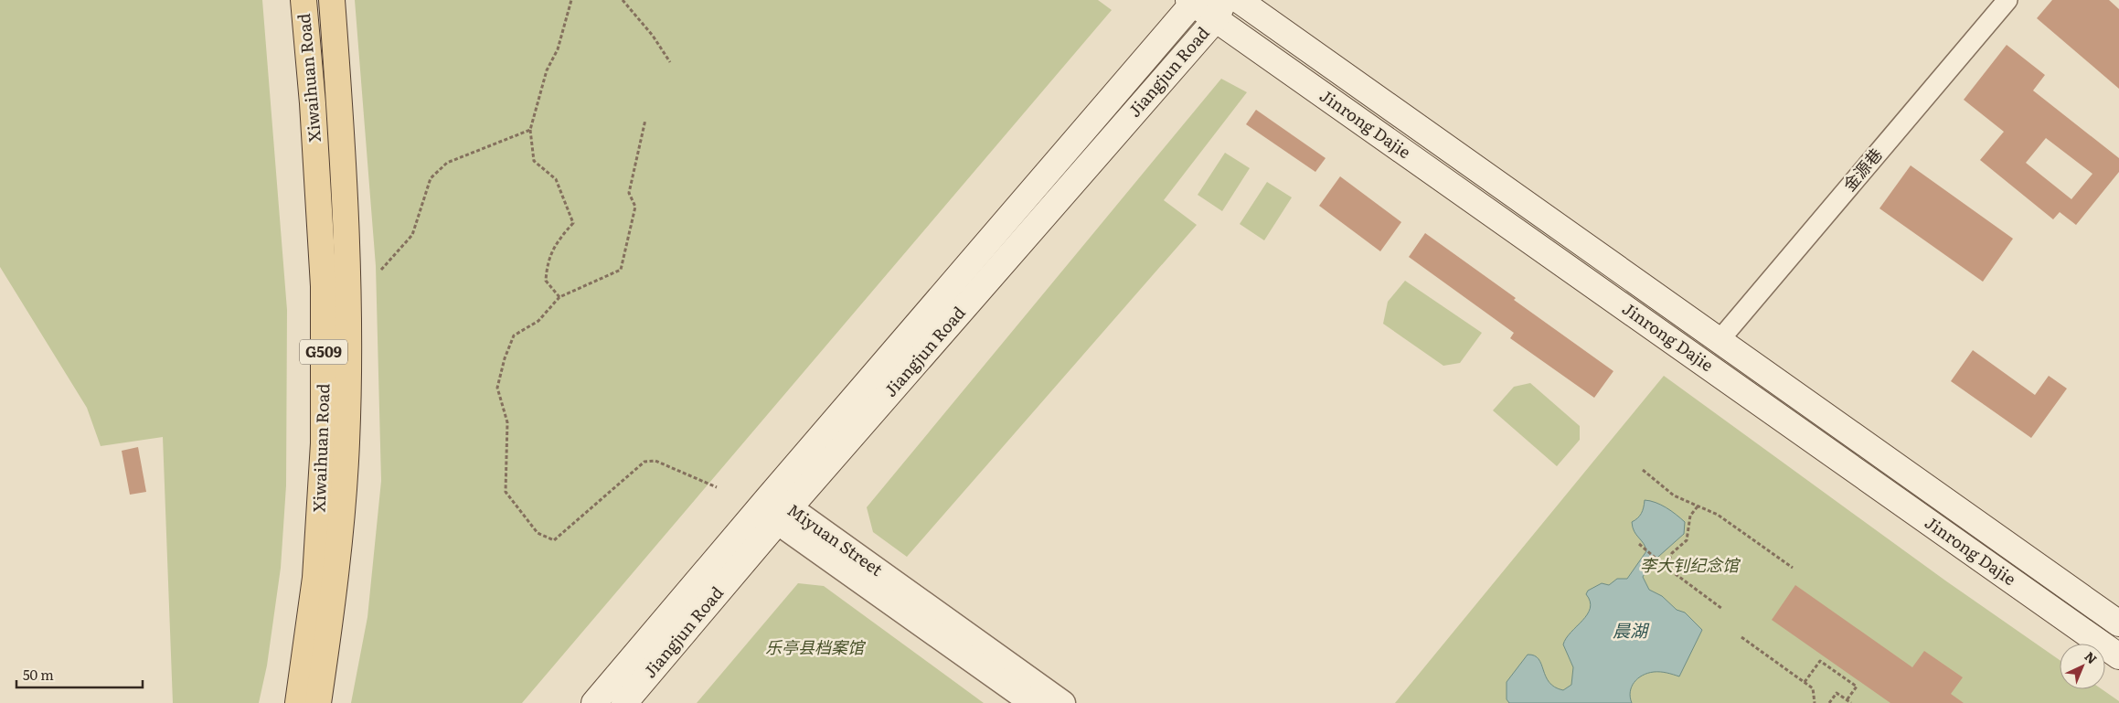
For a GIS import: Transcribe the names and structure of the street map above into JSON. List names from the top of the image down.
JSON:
{
  "streets": {
    "main road": [
      "Jiangjun Road",
      "Xiwaihuan Road",
      "Jinrong Dajie",
      "G509"
    ],
    "street": ["金源巷", "Miyuan Street"]
  },
  "crossings": [
    ["Jiangjun Road", "Jinrong Dajie"],
    ["Jiangjun Road", "Miyuan Street"],
    ["Jinrong Dajie", "金源巷"]
  ],
  "water": ["晨湖"],
  "parks": ["李大钊纪念馆", "乐亭县档案馆"],
  "scale_bar": "50 m",
  "north": "top right"
}
